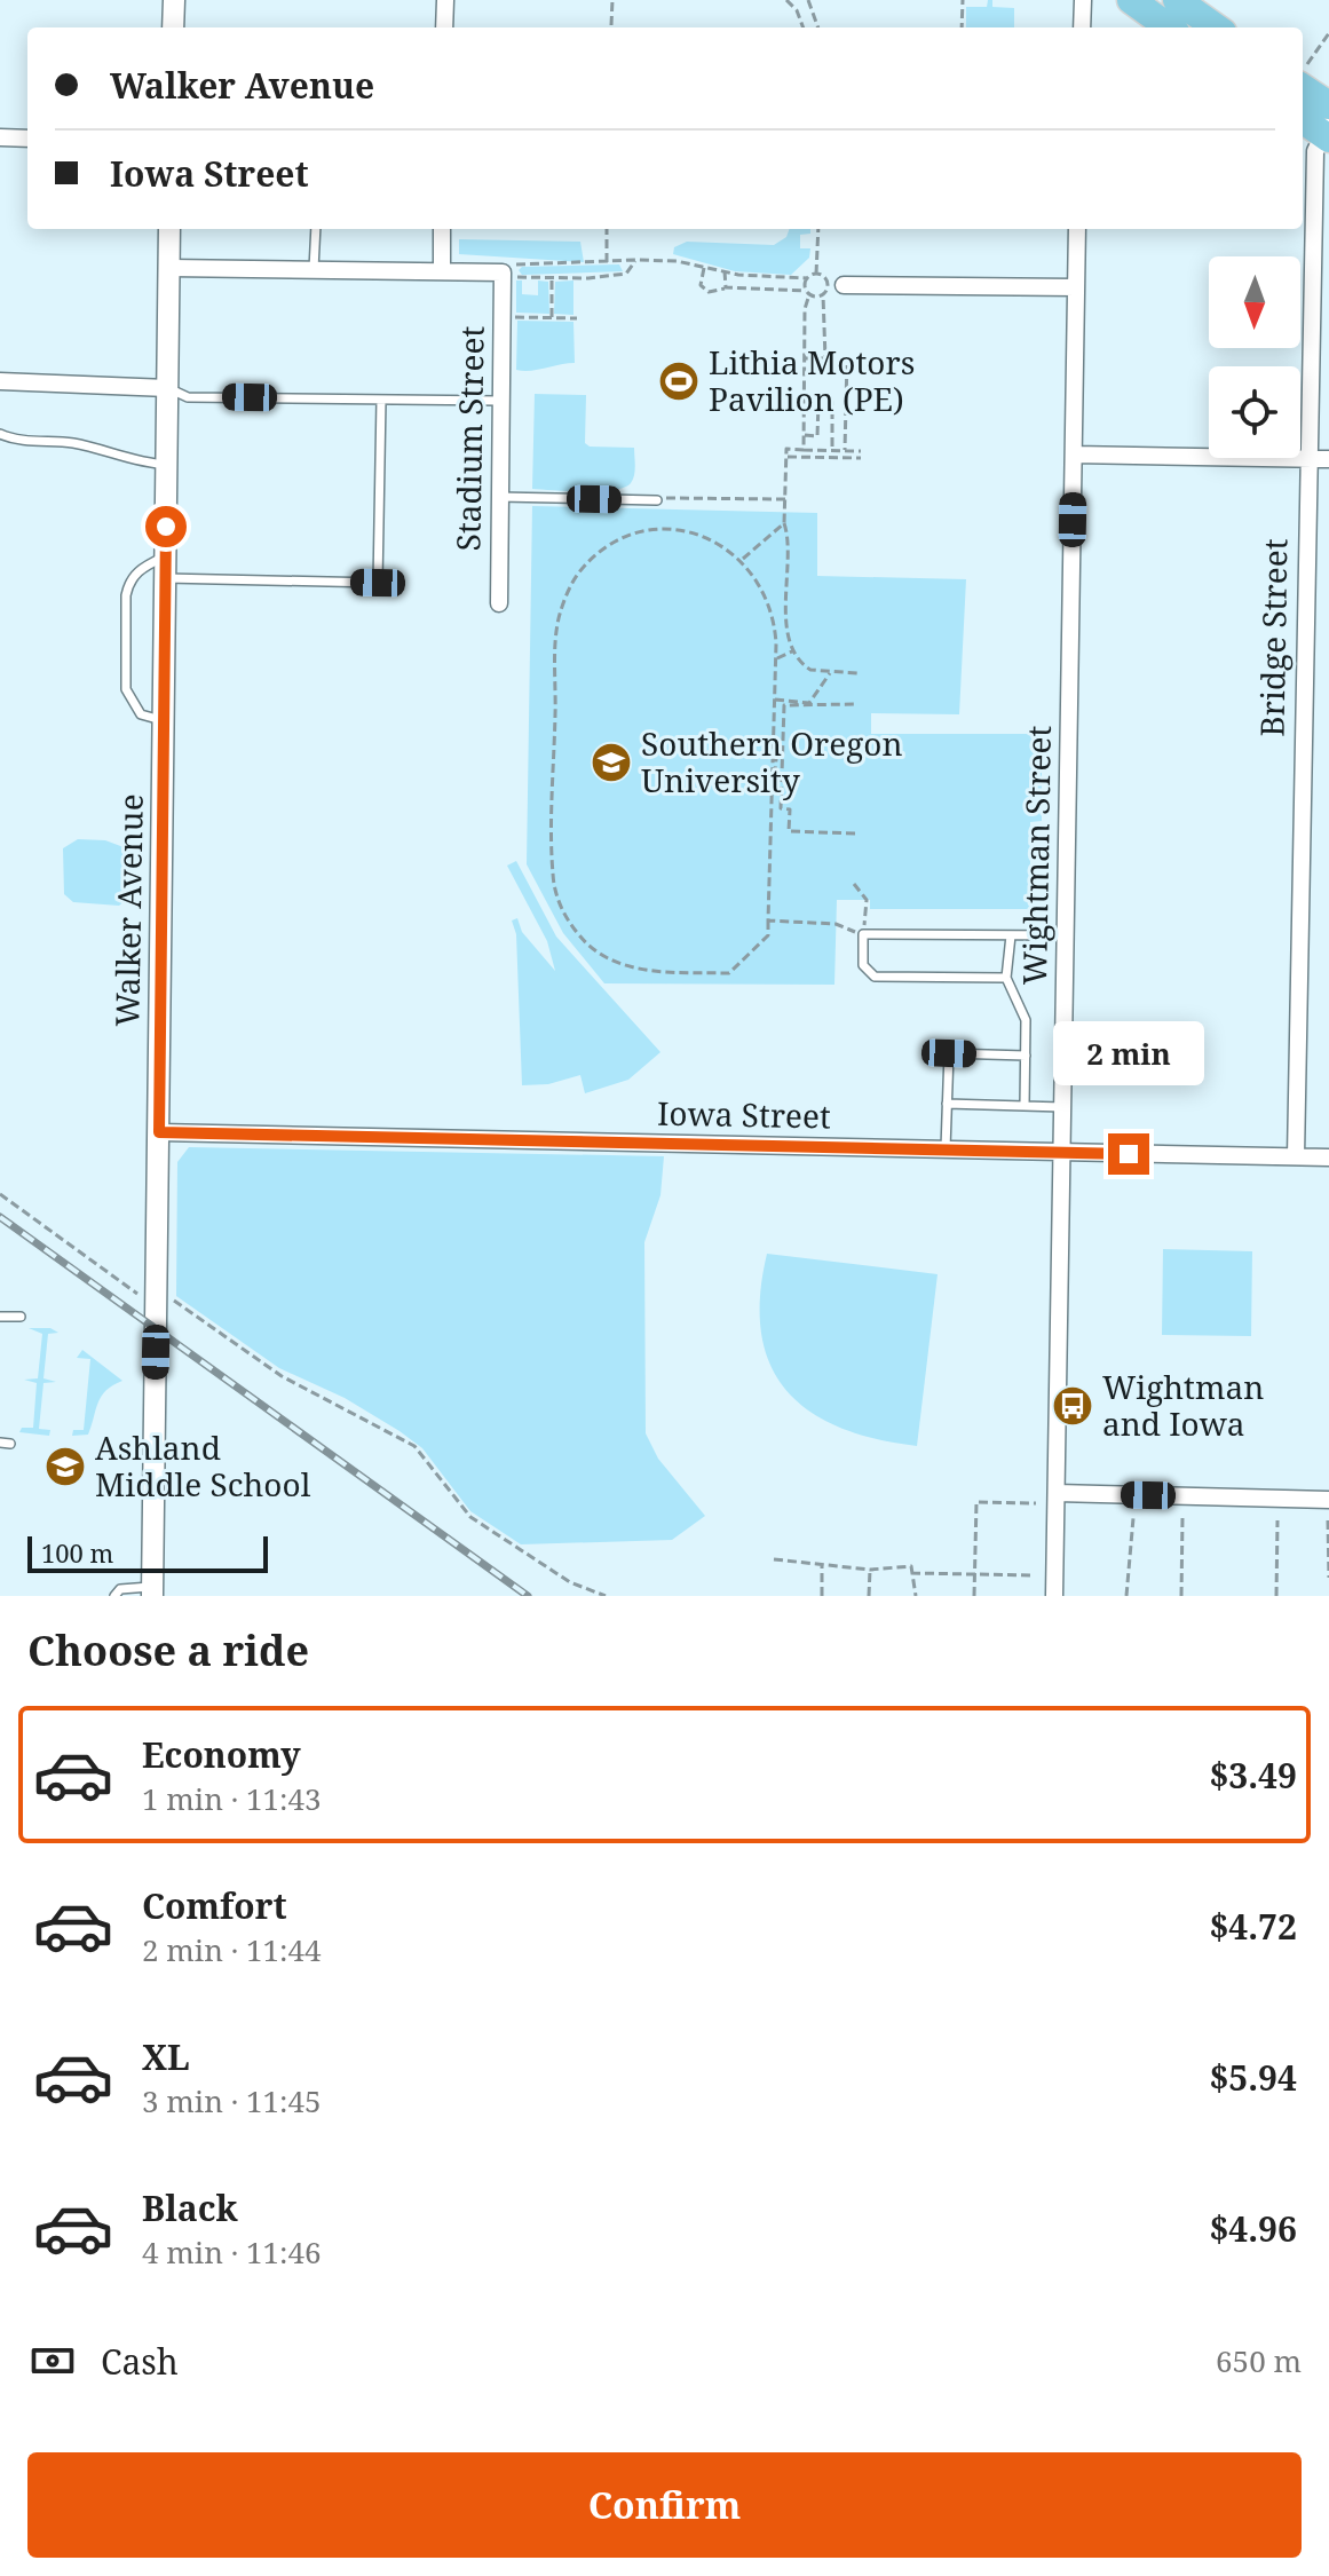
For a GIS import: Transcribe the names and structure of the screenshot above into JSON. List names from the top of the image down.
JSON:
{
  "streets": {
    "street": [
      "Stadium Street",
      "Bridge Street",
      "Wightman Street",
      "Walker Avenue",
      "Iowa Street"
    ]
  },
  "crossings": [
    ["Bridge Street", "Iowa Street"],
    ["Wightman Street", "Iowa Street"],
    ["Walker Avenue", "Iowa Street"]
  ],
  "places": {
    "sports": ["Lithia Motors Pavilion (PE)"],
    "school or university": ["Southern Oregon University", "Ashland Middle School"],
    "bus stop": ["Wightman and Iowa"]
  },
  "scale_bar": "100 m",
  "north": "bottom",
  "page": {
    "banner": ["Walker Avenue", "Iowa Street"],
    "bubble": "2 min",
    "scale": "100 m",
    "heading": "Choose a ride",
    "list": [
      {
        "name": "Economy",
        "note": "1 min · 11:43",
        "value": "$3.49"
      },
      {
        "name": "Comfort",
        "note": "2 min · 11:44",
        "value": "$4.72"
      },
      {
        "name": "XL",
        "note": "3 min · 11:45",
        "value": "$5.94"
      },
      {
        "name": "Black",
        "note": "4 min · 11:46",
        "value": "$4.96"
      }
    ],
    "pay": ["Cash", "650 m"],
    "buttons": "Confirm"
  }
}
